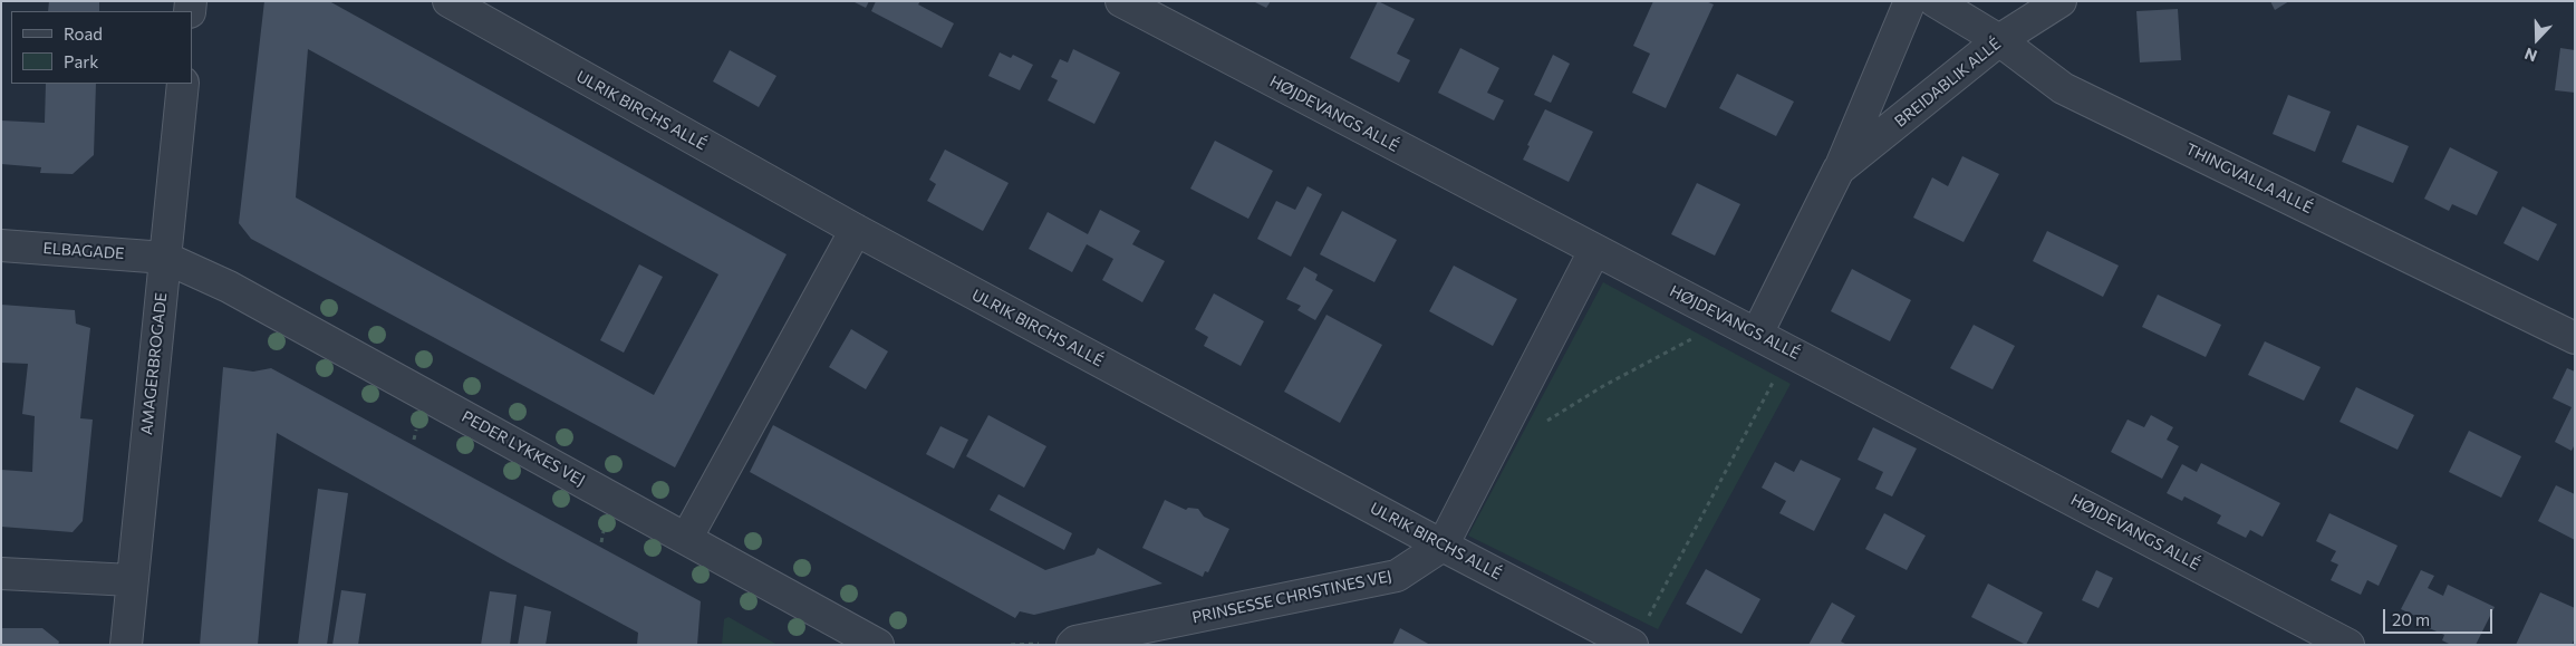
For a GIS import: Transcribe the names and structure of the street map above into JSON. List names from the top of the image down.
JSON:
{
  "streets": {
    "street": [
      "BREIDABLIK ALLÉ",
      "ULRIK BIRCHS ALLÉ",
      "HØJDEVANGS ALLÉ",
      "THINGVALLA ALLÉ",
      "ELBAGADE",
      "AMAGERBROGADE",
      "PEDER LYKKES VEJ",
      "PRINSESSE CHRISTINES VEJ"
    ]
  },
  "crossings": [
    ["BREIDABLIK ALLÉ", "HØJDEVANGS ALLÉ"],
    ["BREIDABLIK ALLÉ", "THINGVALLA ALLÉ"],
    ["ULRIK BIRCHS ALLÉ", "PRINSESSE CHRISTINES VEJ"],
    ["HØJDEVANGS ALLÉ", "PRINSESSE CHRISTINES VEJ"],
    ["ELBAGADE", "AMAGERBROGADE"],
    ["ELBAGADE", "PEDER LYKKES VEJ"],
    ["AMAGERBROGADE", "PEDER LYKKES VEJ"]
  ],
  "legend": ["Road", "Park"],
  "scale_bar": "20 m",
  "north": "bottom"
}
